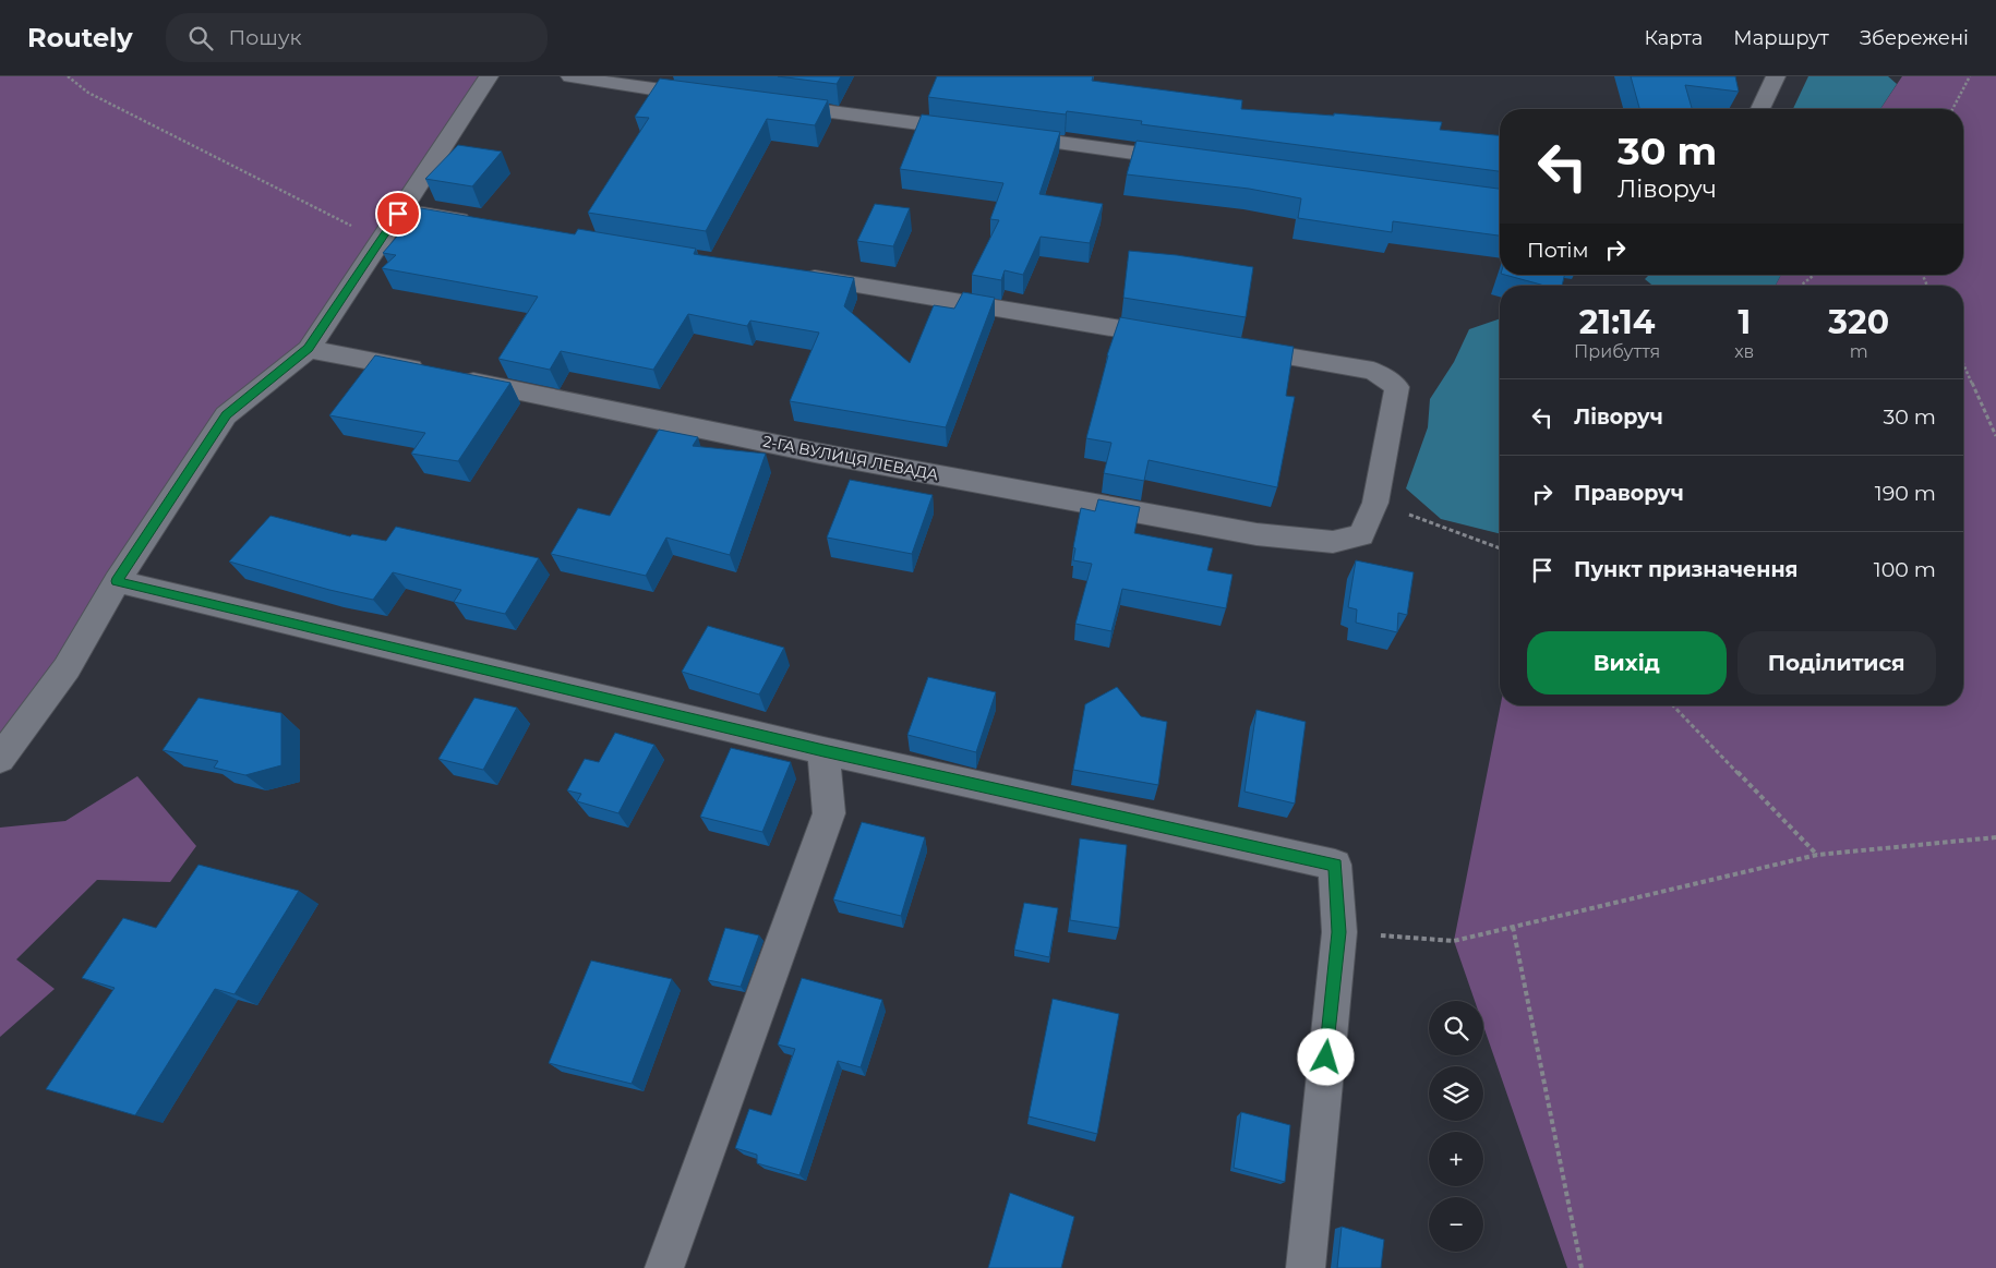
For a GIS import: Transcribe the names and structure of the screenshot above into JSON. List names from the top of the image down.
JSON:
{
  "streets": {
    "street": ["2-ГА ВУЛИЦЯ ЛЕВАДА"]
  },
  "page": {
    "header": "Routely",
    "search": "Пошук",
    "nav": ["Карта", "Маршрут", "Збережені"],
    "turn": ["30 m", "Ліворуч"],
    "then": "Потім",
    "eta": [
      "21:14",
      "Прибуття",
      "1",
      "хв",
      "320",
      "m"
    ],
    "list": [
      {
        "name": "Ліворуч",
        "value": "30 m"
      },
      {
        "name": "Праворуч",
        "value": "190 m"
      },
      {
        "name": "Пункт призначення",
        "value": "100 m"
      }
    ],
    "buttons": ["Вихід", "Поділитися"],
    "map_buttons": ["+", "−"]
  }
}
